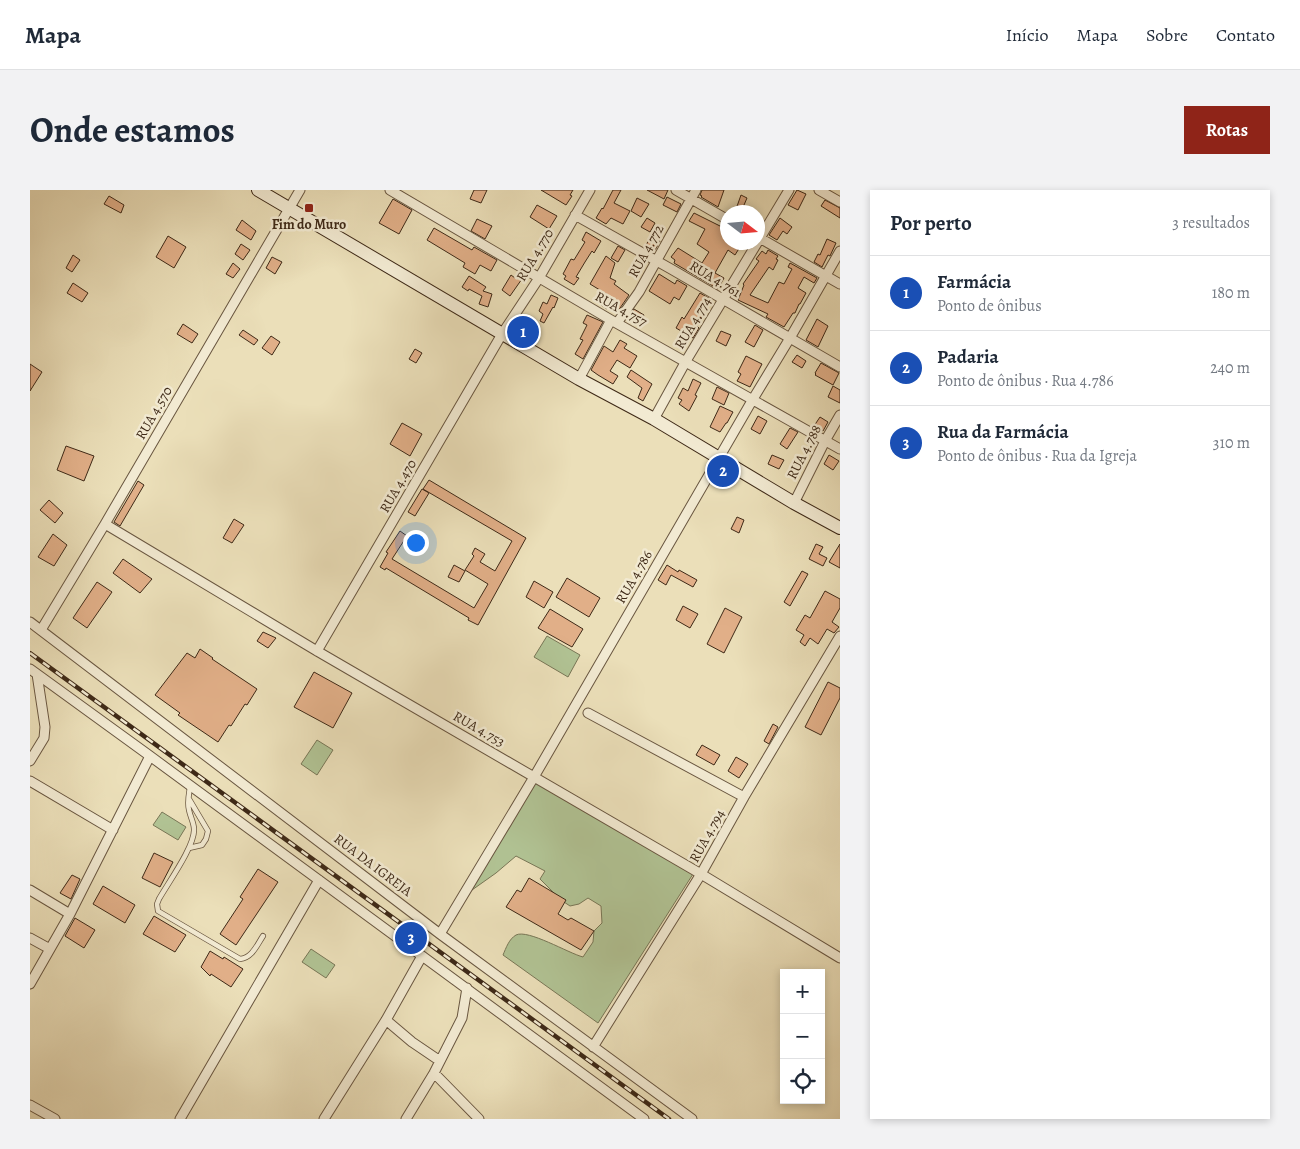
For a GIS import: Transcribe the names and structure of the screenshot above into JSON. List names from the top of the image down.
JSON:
{
  "streets": {
    "street": [
      "RUA 4.772",
      "RUA 4.770",
      "RUA 4.761",
      "RUA 4.757",
      "RUA 4.774",
      "RUA 4.570",
      "RUA 4.788",
      "RUA 4.470",
      "RUA 4.786",
      "RUA 4.753",
      "RUA 4.794",
      "RUA DA IGREJA"
    ]
  },
  "crossings": [
    ["RUA 4.772", "RUA 4.761"],
    ["RUA 4.772", "RUA 4.757"],
    ["RUA 4.770", "RUA 4.761"],
    ["RUA 4.770", "RUA 4.757"],
    ["RUA 4.770", "RUA 4.470"],
    ["RUA 4.761", "RUA 4.774"],
    ["RUA 4.761", "RUA 4.786"],
    ["RUA 4.757", "RUA 4.774"],
    ["RUA 4.757", "RUA 4.788"],
    ["RUA 4.757", "RUA 4.786"],
    ["RUA 4.570", "RUA 4.753"],
    ["RUA 4.570", "RUA DA IGREJA"],
    ["RUA 4.470", "RUA 4.753"],
    ["RUA 4.786", "RUA 4.753"],
    ["RUA 4.786", "RUA DA IGREJA"],
    ["RUA 4.753", "RUA 4.794"],
    ["RUA 4.794", "RUA DA IGREJA"]
  ],
  "places": {
    "transit": ["Fim do Muro"]
  },
  "north": "right",
  "page": {
    "header": "Mapa",
    "nav": [
      "Início",
      "Mapa",
      "Sobre",
      "Contato"
    ],
    "title": "Onde estamos",
    "buttons": "Rotas",
    "heading": ["Por perto", "3 resultados"],
    "list": [
      {
        "mark": "1",
        "name": "Farmácia",
        "note": "Ponto de ônibus",
        "value": "180 m"
      },
      {
        "mark": "2",
        "name": "Padaria",
        "note": "Ponto de ônibus · Rua 4.786",
        "value": "240 m"
      },
      {
        "mark": "3",
        "name": "Rua da Farmácia",
        "note": "Ponto de ônibus · Rua da Igreja",
        "value": "310 m"
      }
    ],
    "pins": ["1", "2", "3"],
    "map_buttons": ["+", "−"]
  }
}
